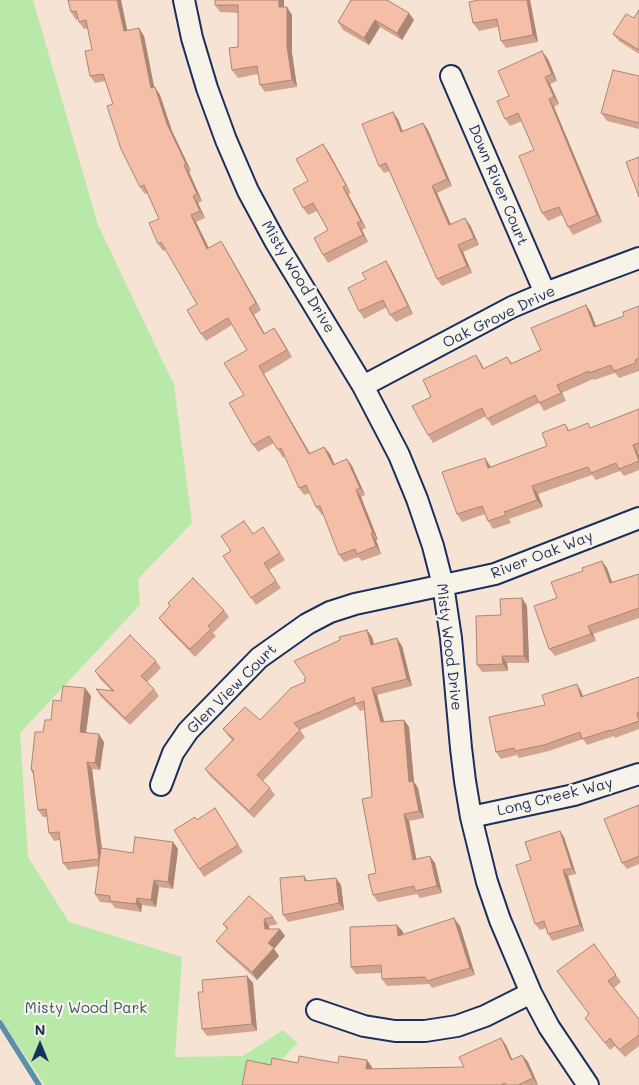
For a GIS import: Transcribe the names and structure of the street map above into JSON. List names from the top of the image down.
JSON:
{
  "streets": {
    "street": [
      "Down River Court",
      "Misty Wood Drive",
      "Oak Grove Drive",
      "River Oak Way",
      "Glen View Court",
      "Long Creek Way"
    ]
  },
  "crossings": [
    ["Down River Court", "Oak Grove Drive"],
    ["Misty Wood Drive", "Oak Grove Drive"],
    ["Misty Wood Drive", "River Oak Way"],
    ["Misty Wood Drive", "Glen View Court"],
    ["Misty Wood Drive", "Long Creek Way"],
    ["River Oak Way", "Glen View Court"]
  ],
  "parks": ["Misty Wood Park"],
  "north": "top"
}
